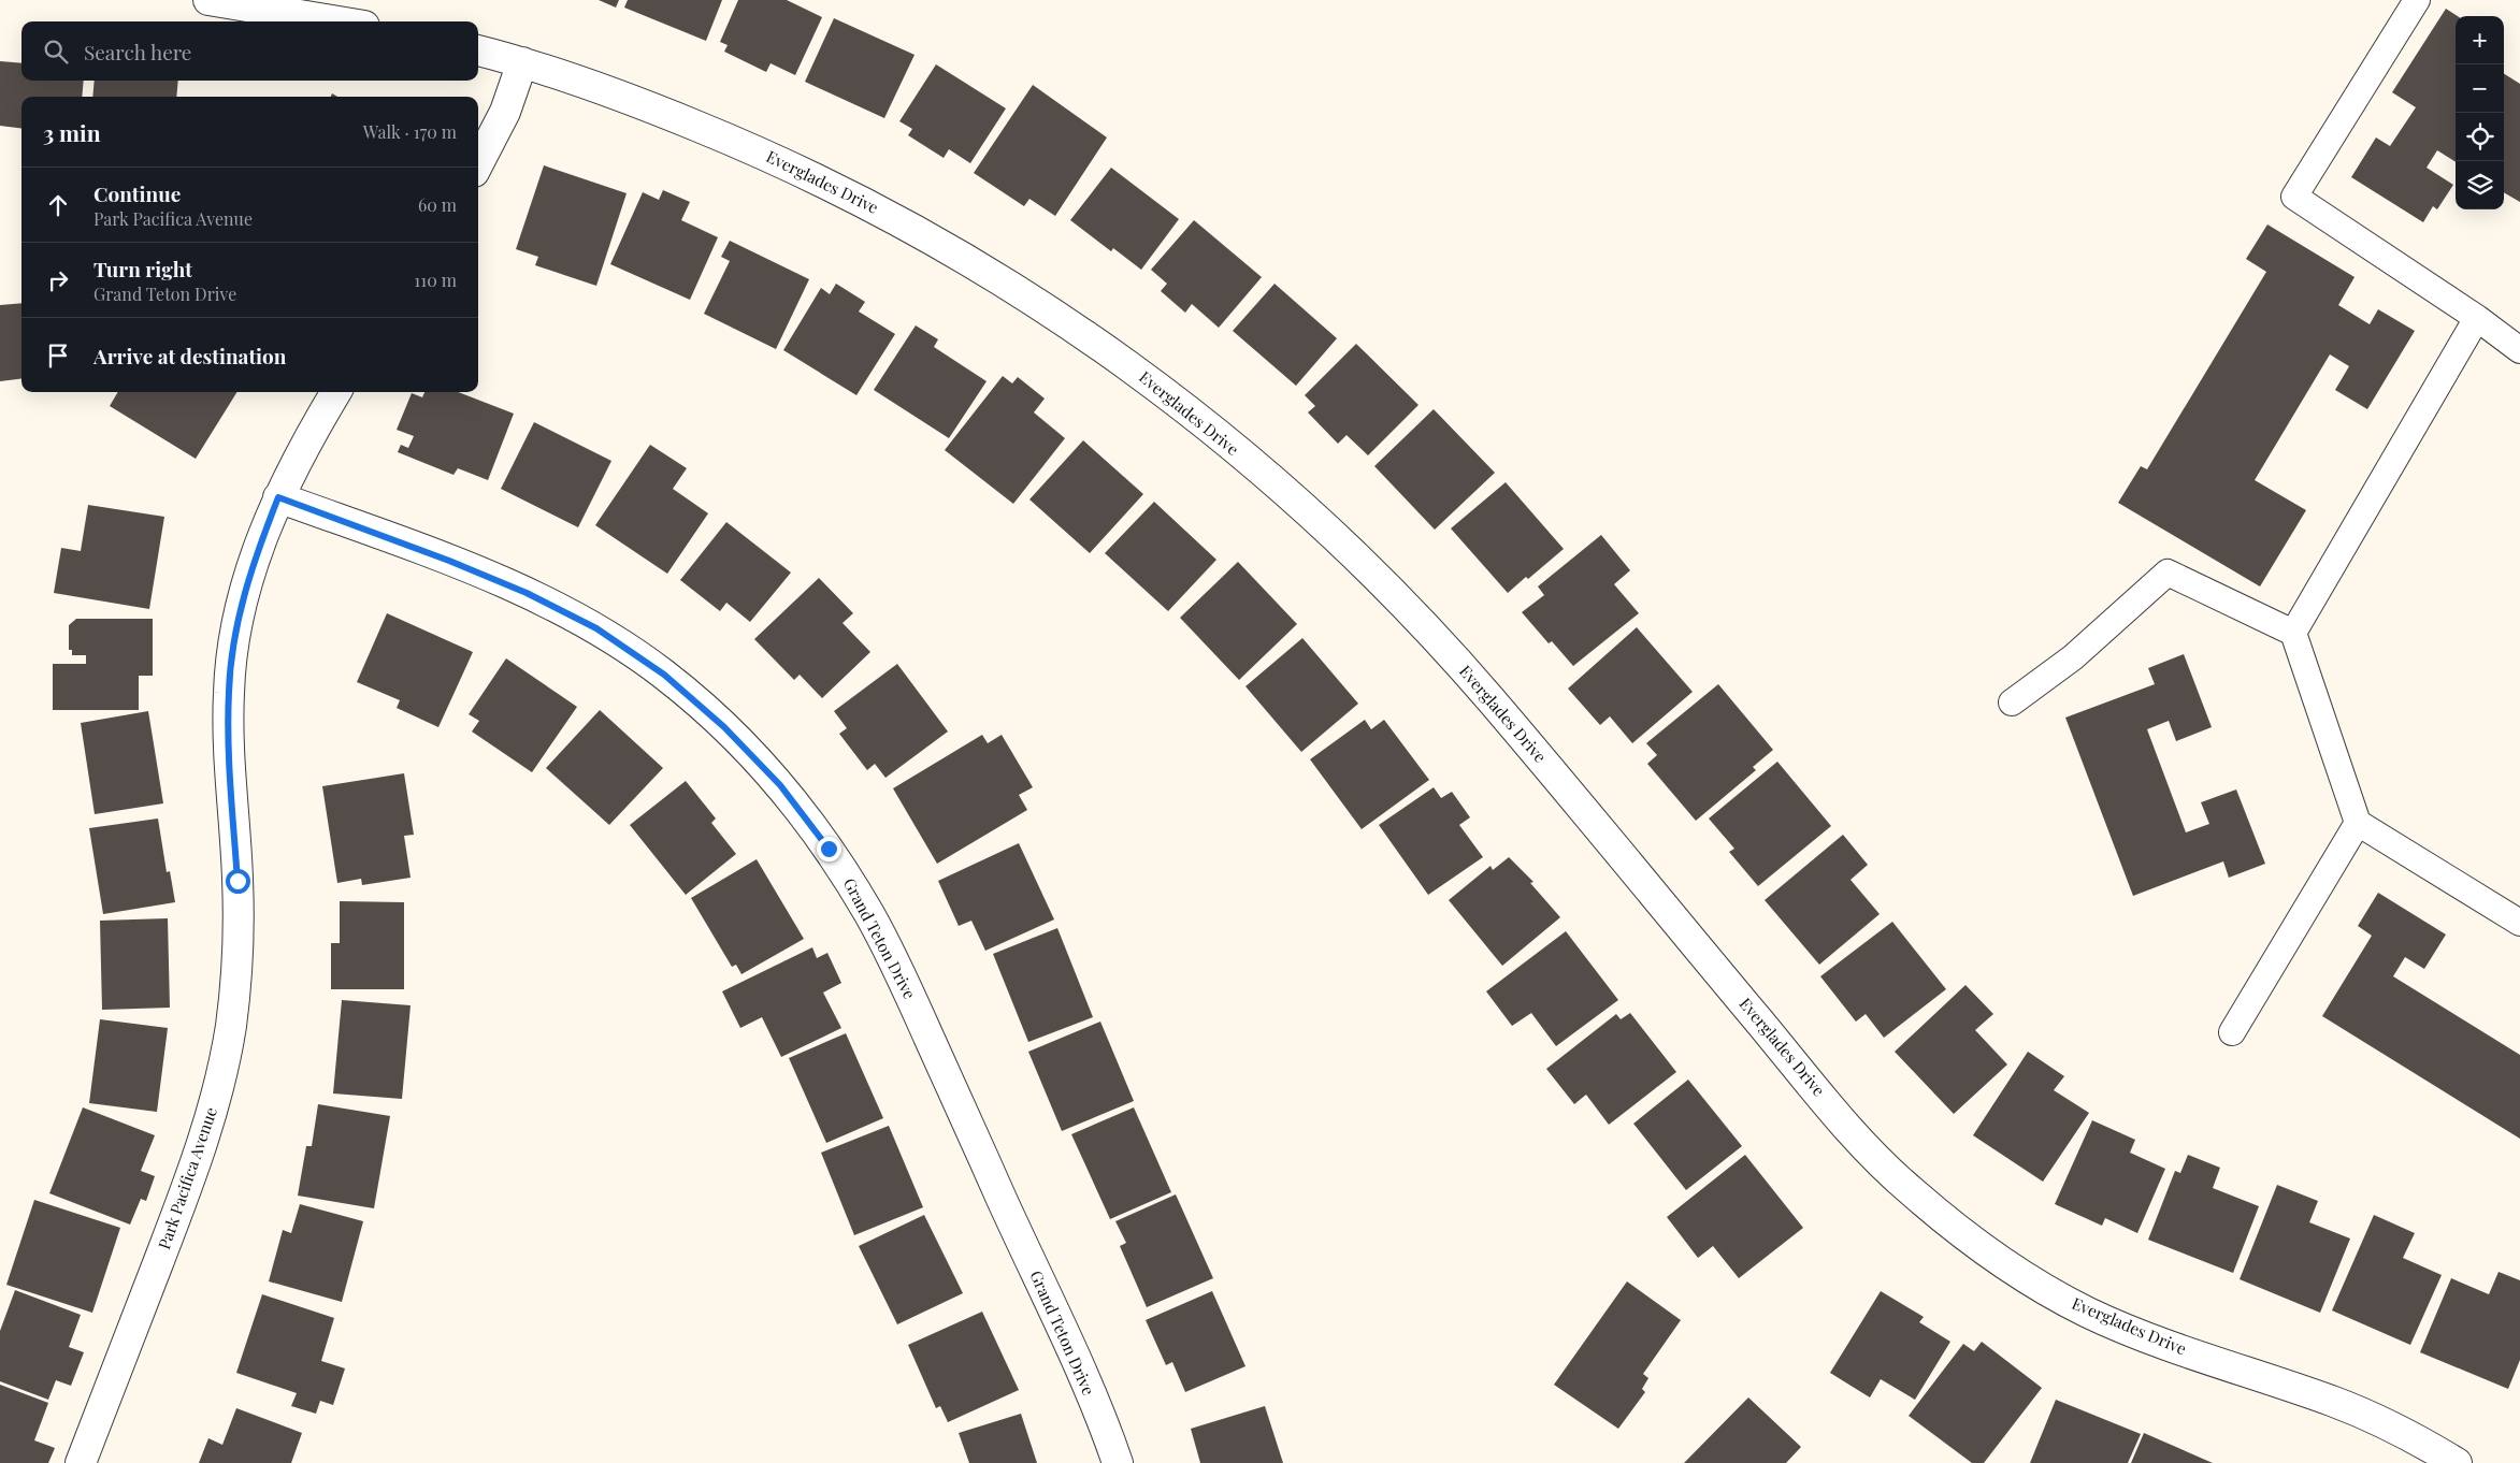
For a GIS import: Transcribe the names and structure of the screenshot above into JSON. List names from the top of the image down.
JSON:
{
  "streets": {
    "street": ["Everglades Drive", "Grand Teton Drive", "Park Pacifica Avenue"]
  },
  "crossings": [
    ["Grand Teton Drive", "Park Pacifica Avenue"]
  ],
  "page": {
    "map_buttons": ["+", "−"],
    "search": "Search here",
    "heading": ["3 min", "Walk · 170 m"],
    "list": [
      ["Continue", "Park Pacifica Avenue", "60 m"],
      ["Turn right", "Grand Teton Drive", "110 m"],
      "Arrive at destination"
    ]
  }
}
